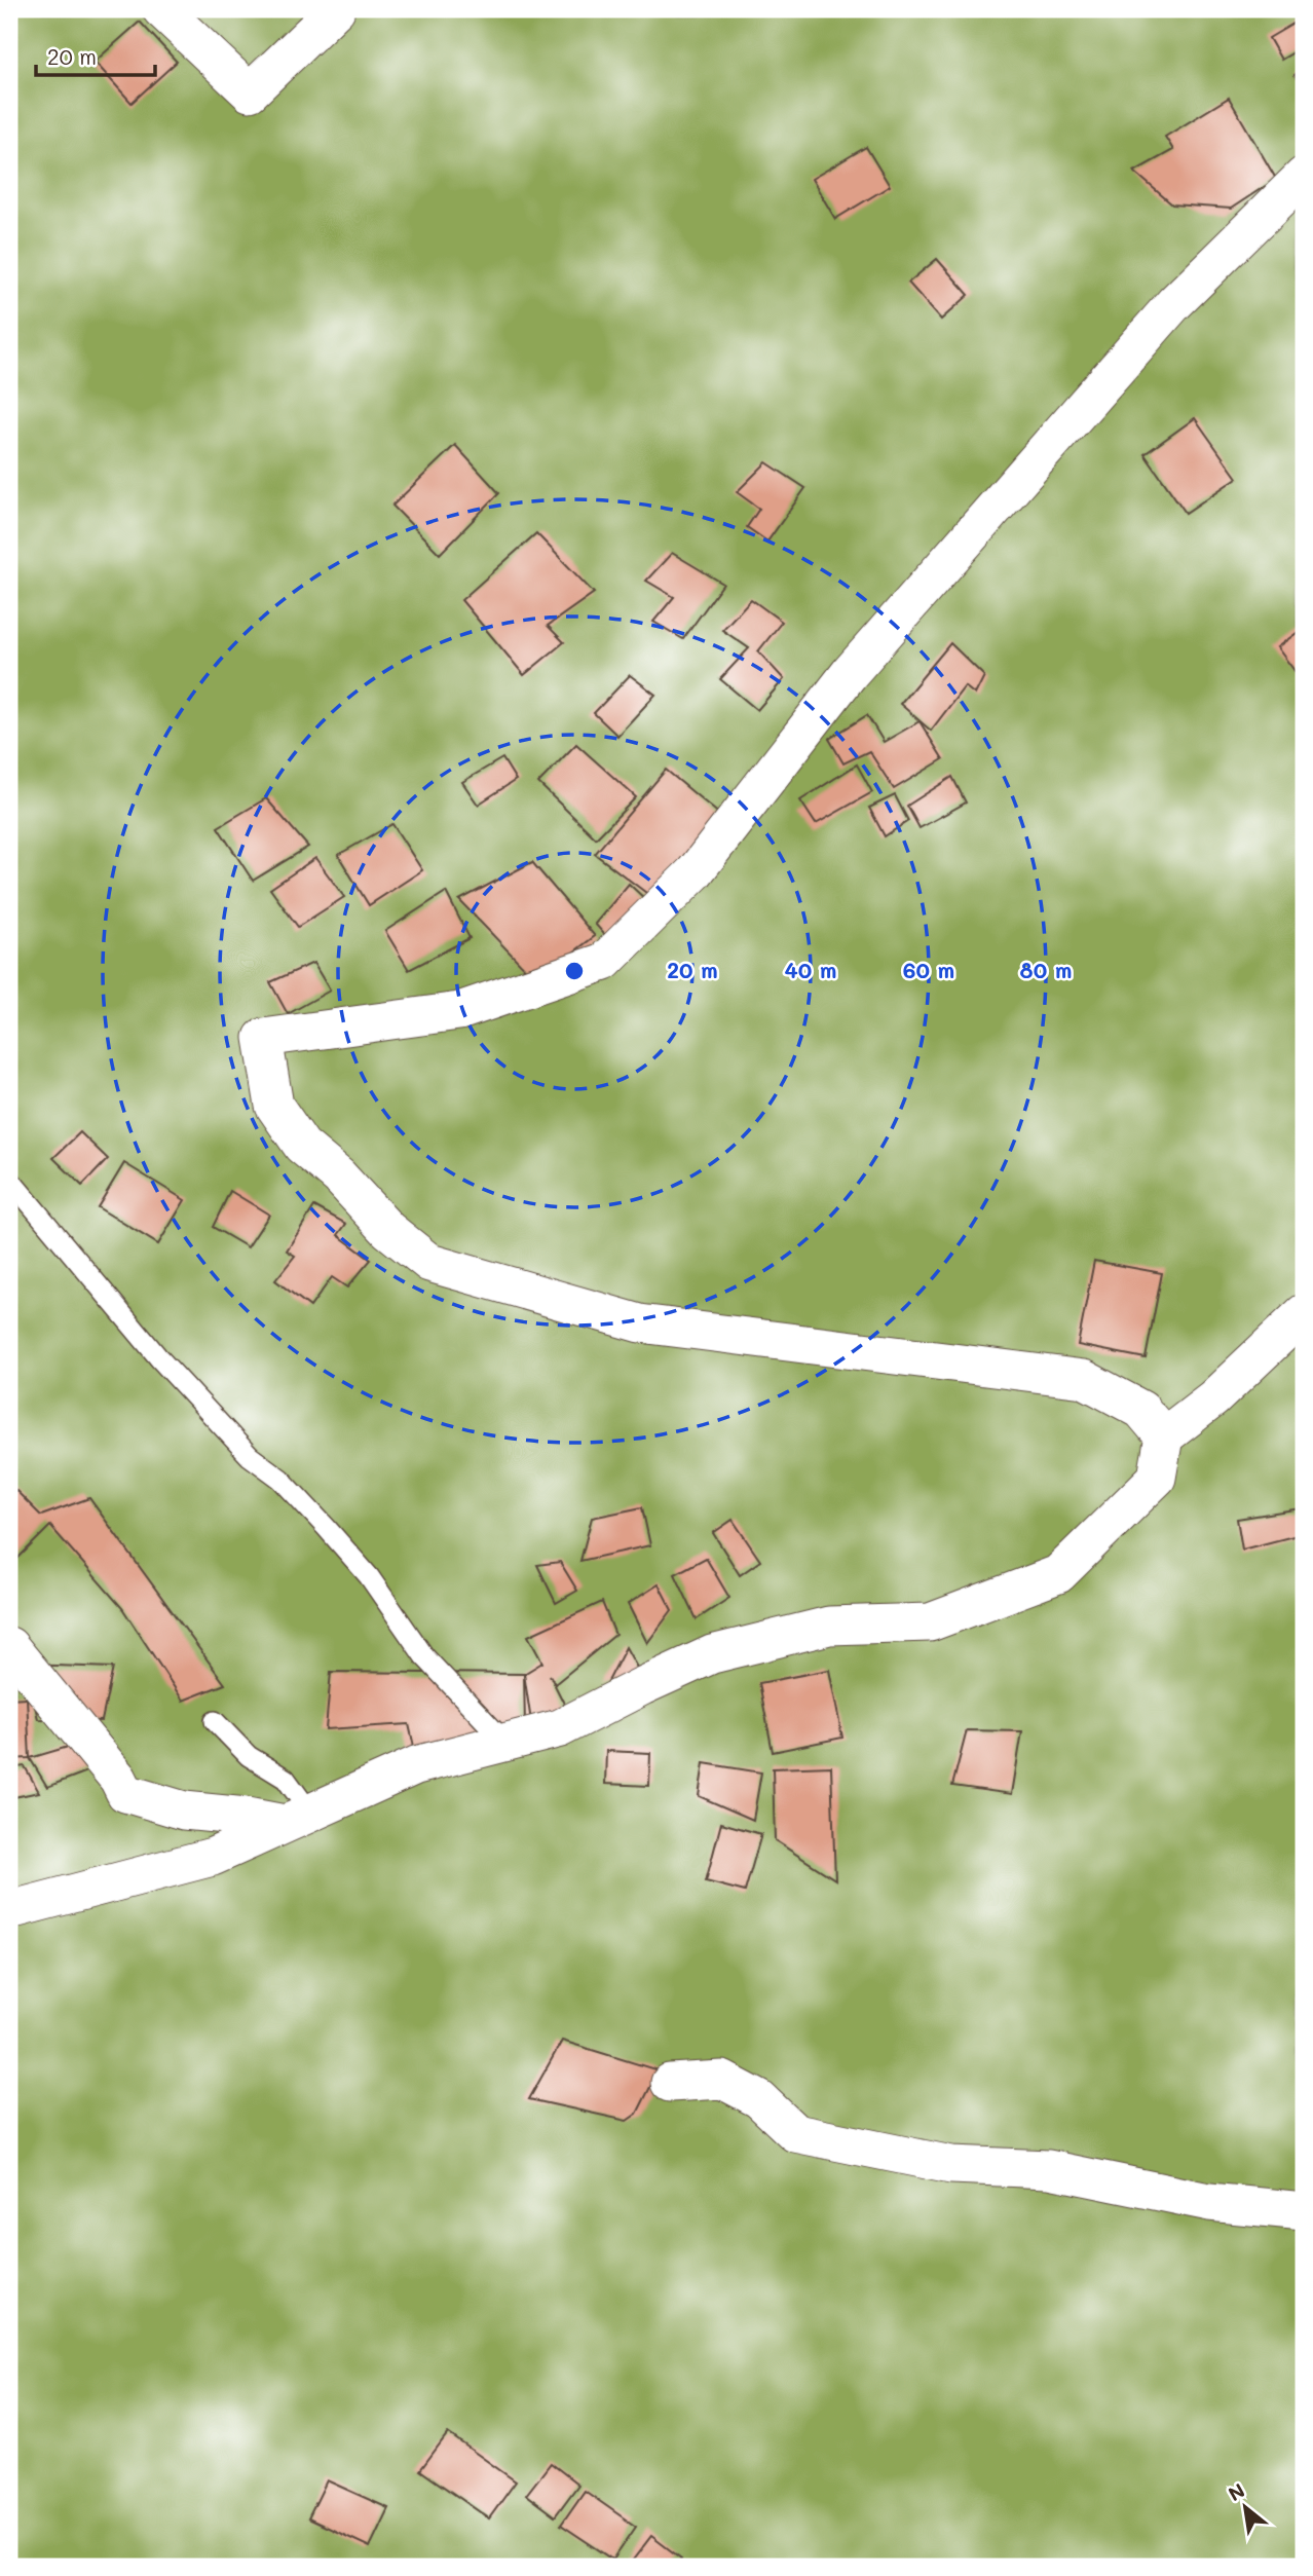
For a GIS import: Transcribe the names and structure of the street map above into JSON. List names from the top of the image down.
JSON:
{
  "scale_bar": "20 m",
  "north": "top left",
  "rings": [
    "20 m",
    "40 m",
    "60 m",
    "80 m"
  ]
}
